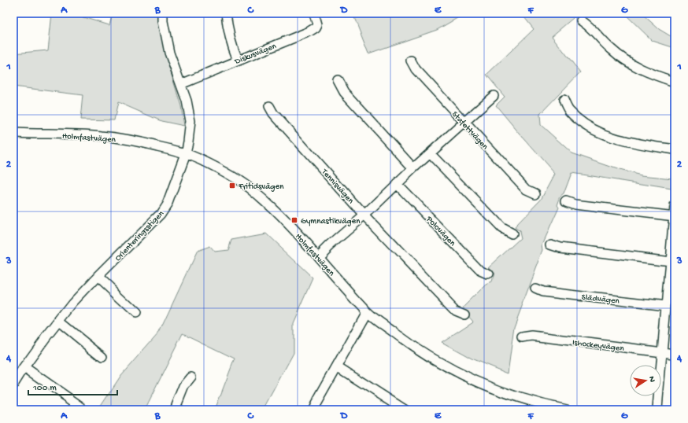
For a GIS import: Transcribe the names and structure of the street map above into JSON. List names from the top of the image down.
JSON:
{
  "streets": {
    "street": [
      "Diskusvägen",
      "Stafettvägen",
      "Holmfastvägen",
      "Tennisvägen",
      "Polovägen",
      "Orienteringsstigen",
      "Slädvägen",
      "Ishockeyvägen"
    ]
  },
  "crossings": [
    ["Holmfastvägen", "Orienteringsstigen"]
  ],
  "places": {
    "transit": ["Fritidsvägen", "Gymnastikvägen"]
  },
  "scale_bar": "100 m",
  "north": "right",
  "grid": {
    "columns": [
      "A",
      "B",
      "C",
      "D",
      "E",
      "F",
      "G"
    ],
    "rows": [
      "1",
      "2",
      "3",
      "4"
    ]
  }
}
